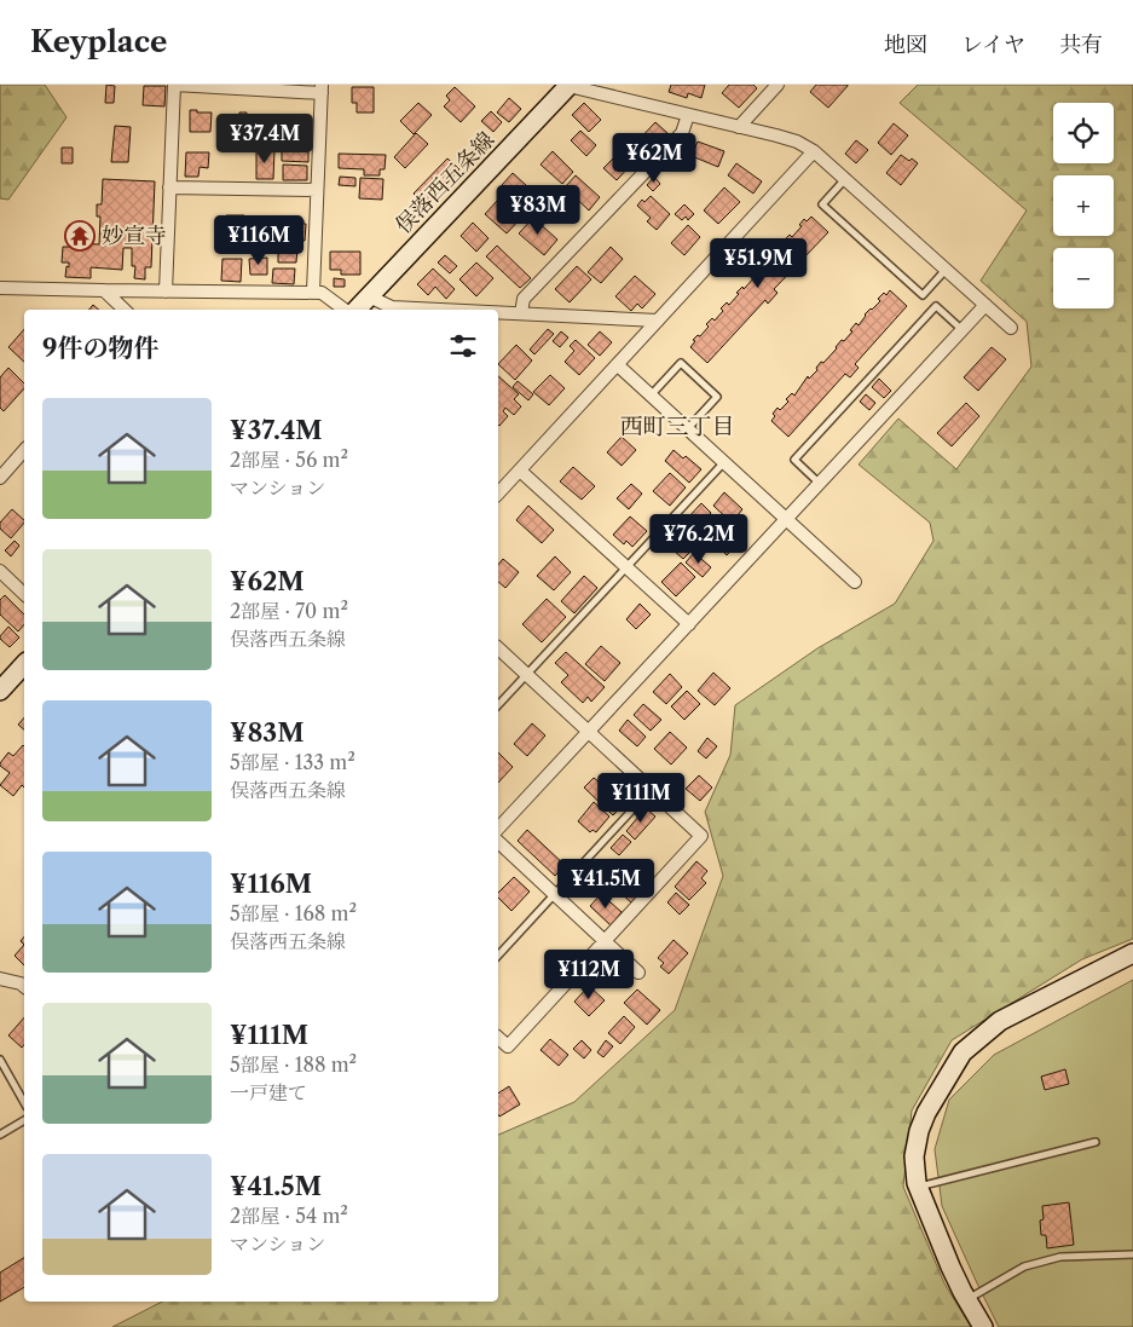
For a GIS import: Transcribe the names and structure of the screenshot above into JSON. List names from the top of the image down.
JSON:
{
  "streets": {
    "street": ["俣落西五条線"]
  },
  "districts": ["西町三丁目"],
  "places": {
    "temple": ["妙宣寺"]
  },
  "page": {
    "header": "Keyplace",
    "nav": ["地図", "レイヤ", "共有"],
    "map_buttons": ["+", "−"],
    "price": [
      "¥37.4M",
      "¥62M",
      "¥83M",
      "¥116M",
      "¥51.9M",
      "¥76.2M",
      "¥111M",
      "¥41.5M",
      "¥112M"
    ],
    "heading": "9件の物件",
    "list": [
      {
        "name": "¥37.4M",
        "note": "2部屋 · 56 m² · マンション"
      },
      {
        "name": "¥62M",
        "note": "2部屋 · 70 m² · 俣落西五条線"
      },
      {
        "name": "¥83M",
        "note": "5部屋 · 133 m² · 俣落西五条線"
      },
      {
        "name": "¥116M",
        "note": "5部屋 · 168 m² · 俣落西五条線"
      },
      {
        "name": "¥111M",
        "note": "5部屋 · 188 m² · 一戸建て"
      },
      {
        "name": "¥41.5M",
        "note": "2部屋 · 54 m² · マンション"
      }
    ]
  }
}
